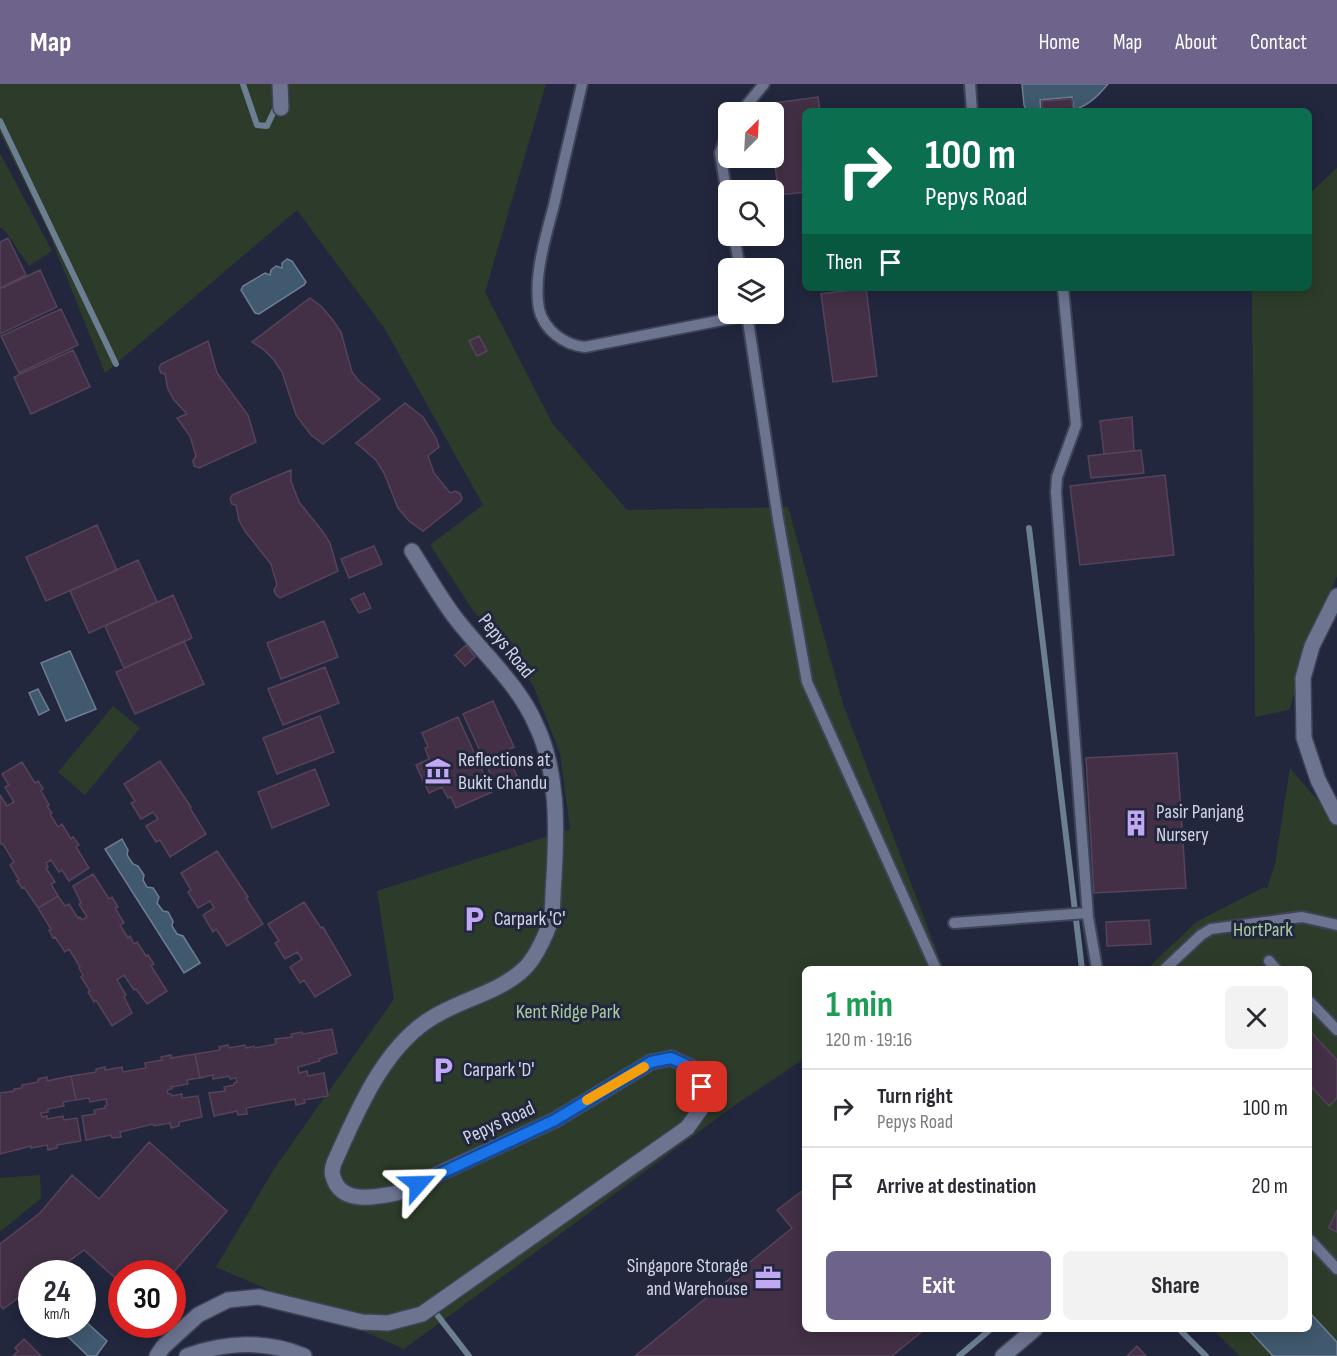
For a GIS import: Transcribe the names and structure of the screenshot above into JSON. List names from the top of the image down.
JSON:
{
  "streets": {
    "street": ["Pepys Road"]
  },
  "parks": ["HortPark", "Kent Ridge Park"],
  "places": {
    "museum": ["Reflections at Bukit Chandu"],
    "building": ["Pasir Panjang Nursery"],
    "parking": ["Carpark 'C'", "Carpark 'D'"],
    "office": ["Singapore Storage and Warehouse"]
  },
  "north": "top right",
  "page": {
    "header": "Map",
    "nav": [
      "Home",
      "Map",
      "About",
      "Contact"
    ],
    "turn": ["100 m", "Pepys Road"],
    "then": "Then",
    "heading": ["1 min", "120 m · 19:16"],
    "list": [
      {
        "name": "Turn right",
        "note": "Pepys Road",
        "value": "100 m"
      },
      {
        "name": "Arrive at destination",
        "value": "20 m"
      }
    ],
    "buttons": ["Exit", "Share"],
    "speed": "24 km/h",
    "limit": "30"
  }
}
